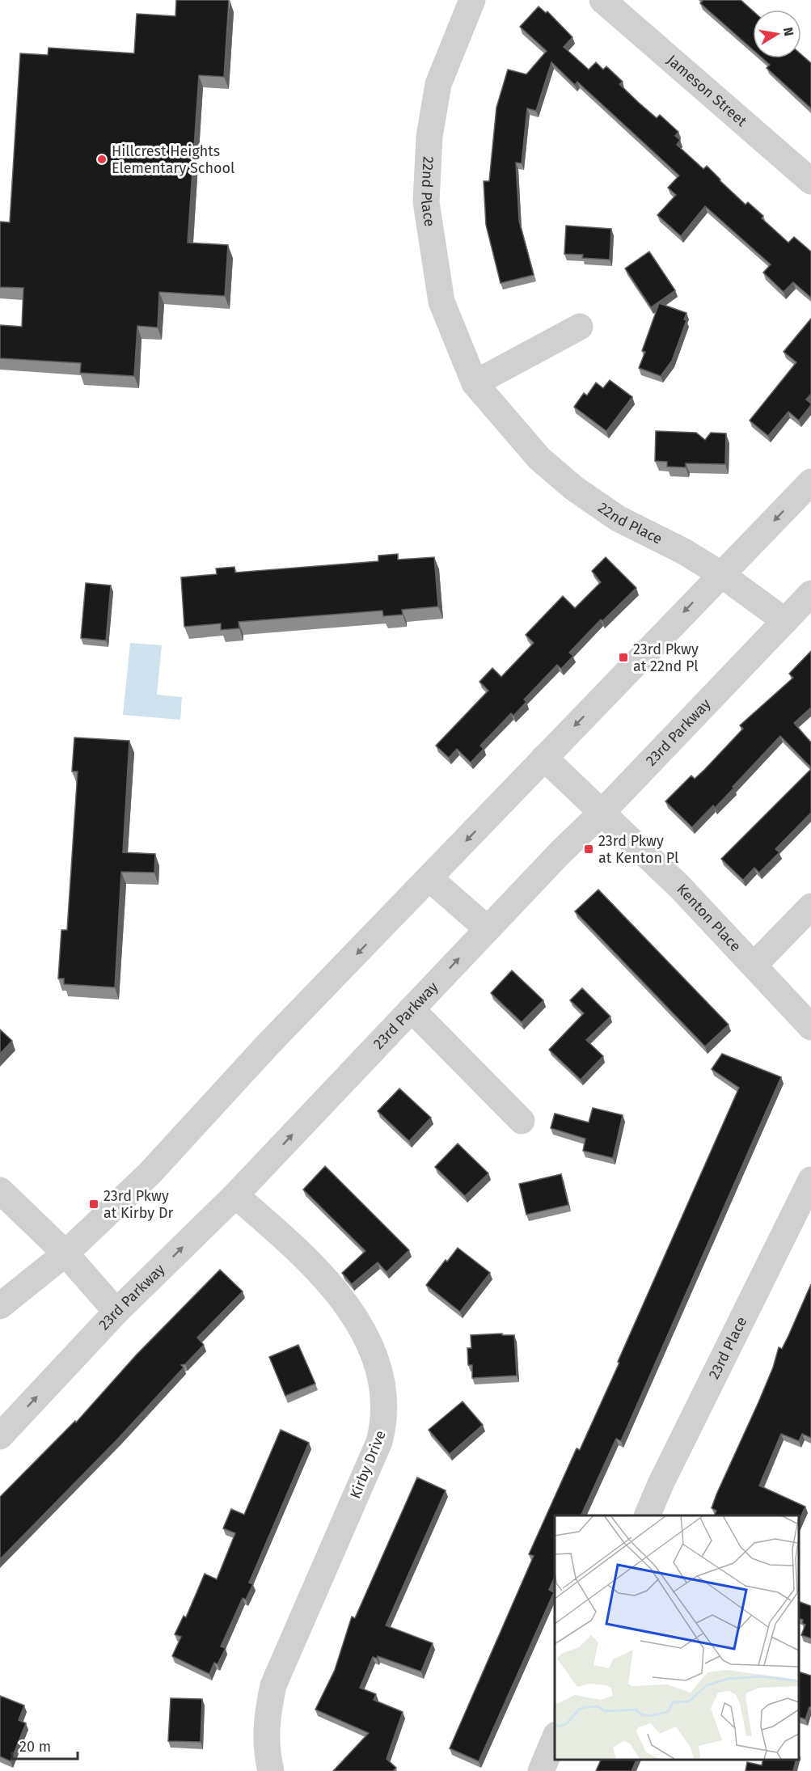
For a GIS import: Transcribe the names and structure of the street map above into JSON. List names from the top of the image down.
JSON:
{
  "streets": {
    "street": [
      "Jameson Street",
      "22nd Place",
      "23rd Parkway",
      "Kenton Place",
      "23rd Place",
      "Kirby Drive"
    ]
  },
  "crossings": [
    ["22nd Place", "23rd Parkway"],
    ["23rd Parkway", "Kenton Place"],
    ["23rd Parkway", "Kirby Drive"]
  ],
  "places": {
    "other": ["Hillcrest Heights Elementary School"],
    "transit": ["23rd Pkwy at 22nd Pl", "23rd Pkwy at Kenton Pl", "23rd Pkwy at Kirby Dr"]
  },
  "scale_bar": "20 m",
  "north": "right"
}
